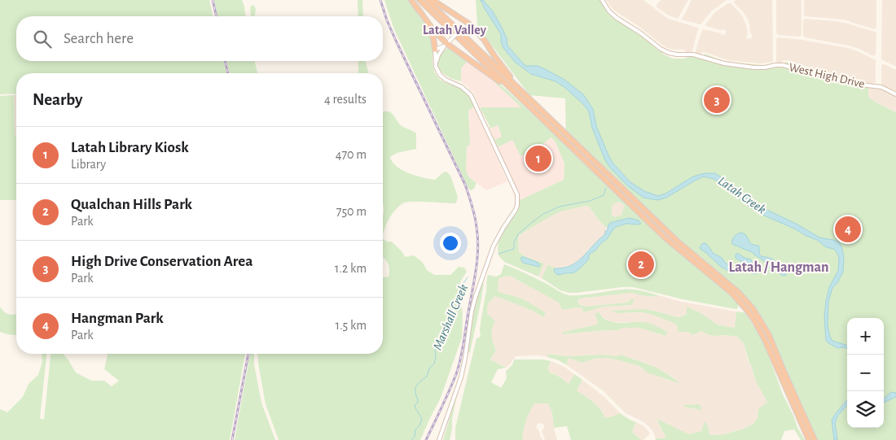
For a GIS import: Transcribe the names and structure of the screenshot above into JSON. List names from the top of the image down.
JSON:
{
  "streets": {
    "main road": ["West High Drive"]
  },
  "districts": ["Latah Valley", "Latah / Hangman"],
  "water": ["Latah Creek", "Marshall Creek"],
  "page": {
    "search": "Search here",
    "heading": ["Nearby", "4 results"],
    "pins": [
      "3",
      "1",
      "4",
      "2"
    ],
    "list": [
      {
        "mark": "1",
        "name": "Latah Library Kiosk",
        "note": "Library",
        "value": "470 m"
      },
      {
        "mark": "2",
        "name": "Qualchan Hills Park",
        "note": "Park",
        "value": "750 m"
      },
      {
        "mark": "3",
        "name": "High Drive Conservation Area",
        "note": "Park",
        "value": "1.2 km"
      },
      {
        "mark": "4",
        "name": "Hangman Park",
        "note": "Park",
        "value": "1.5 km"
      }
    ],
    "map_buttons": ["+", "−"]
  }
}
